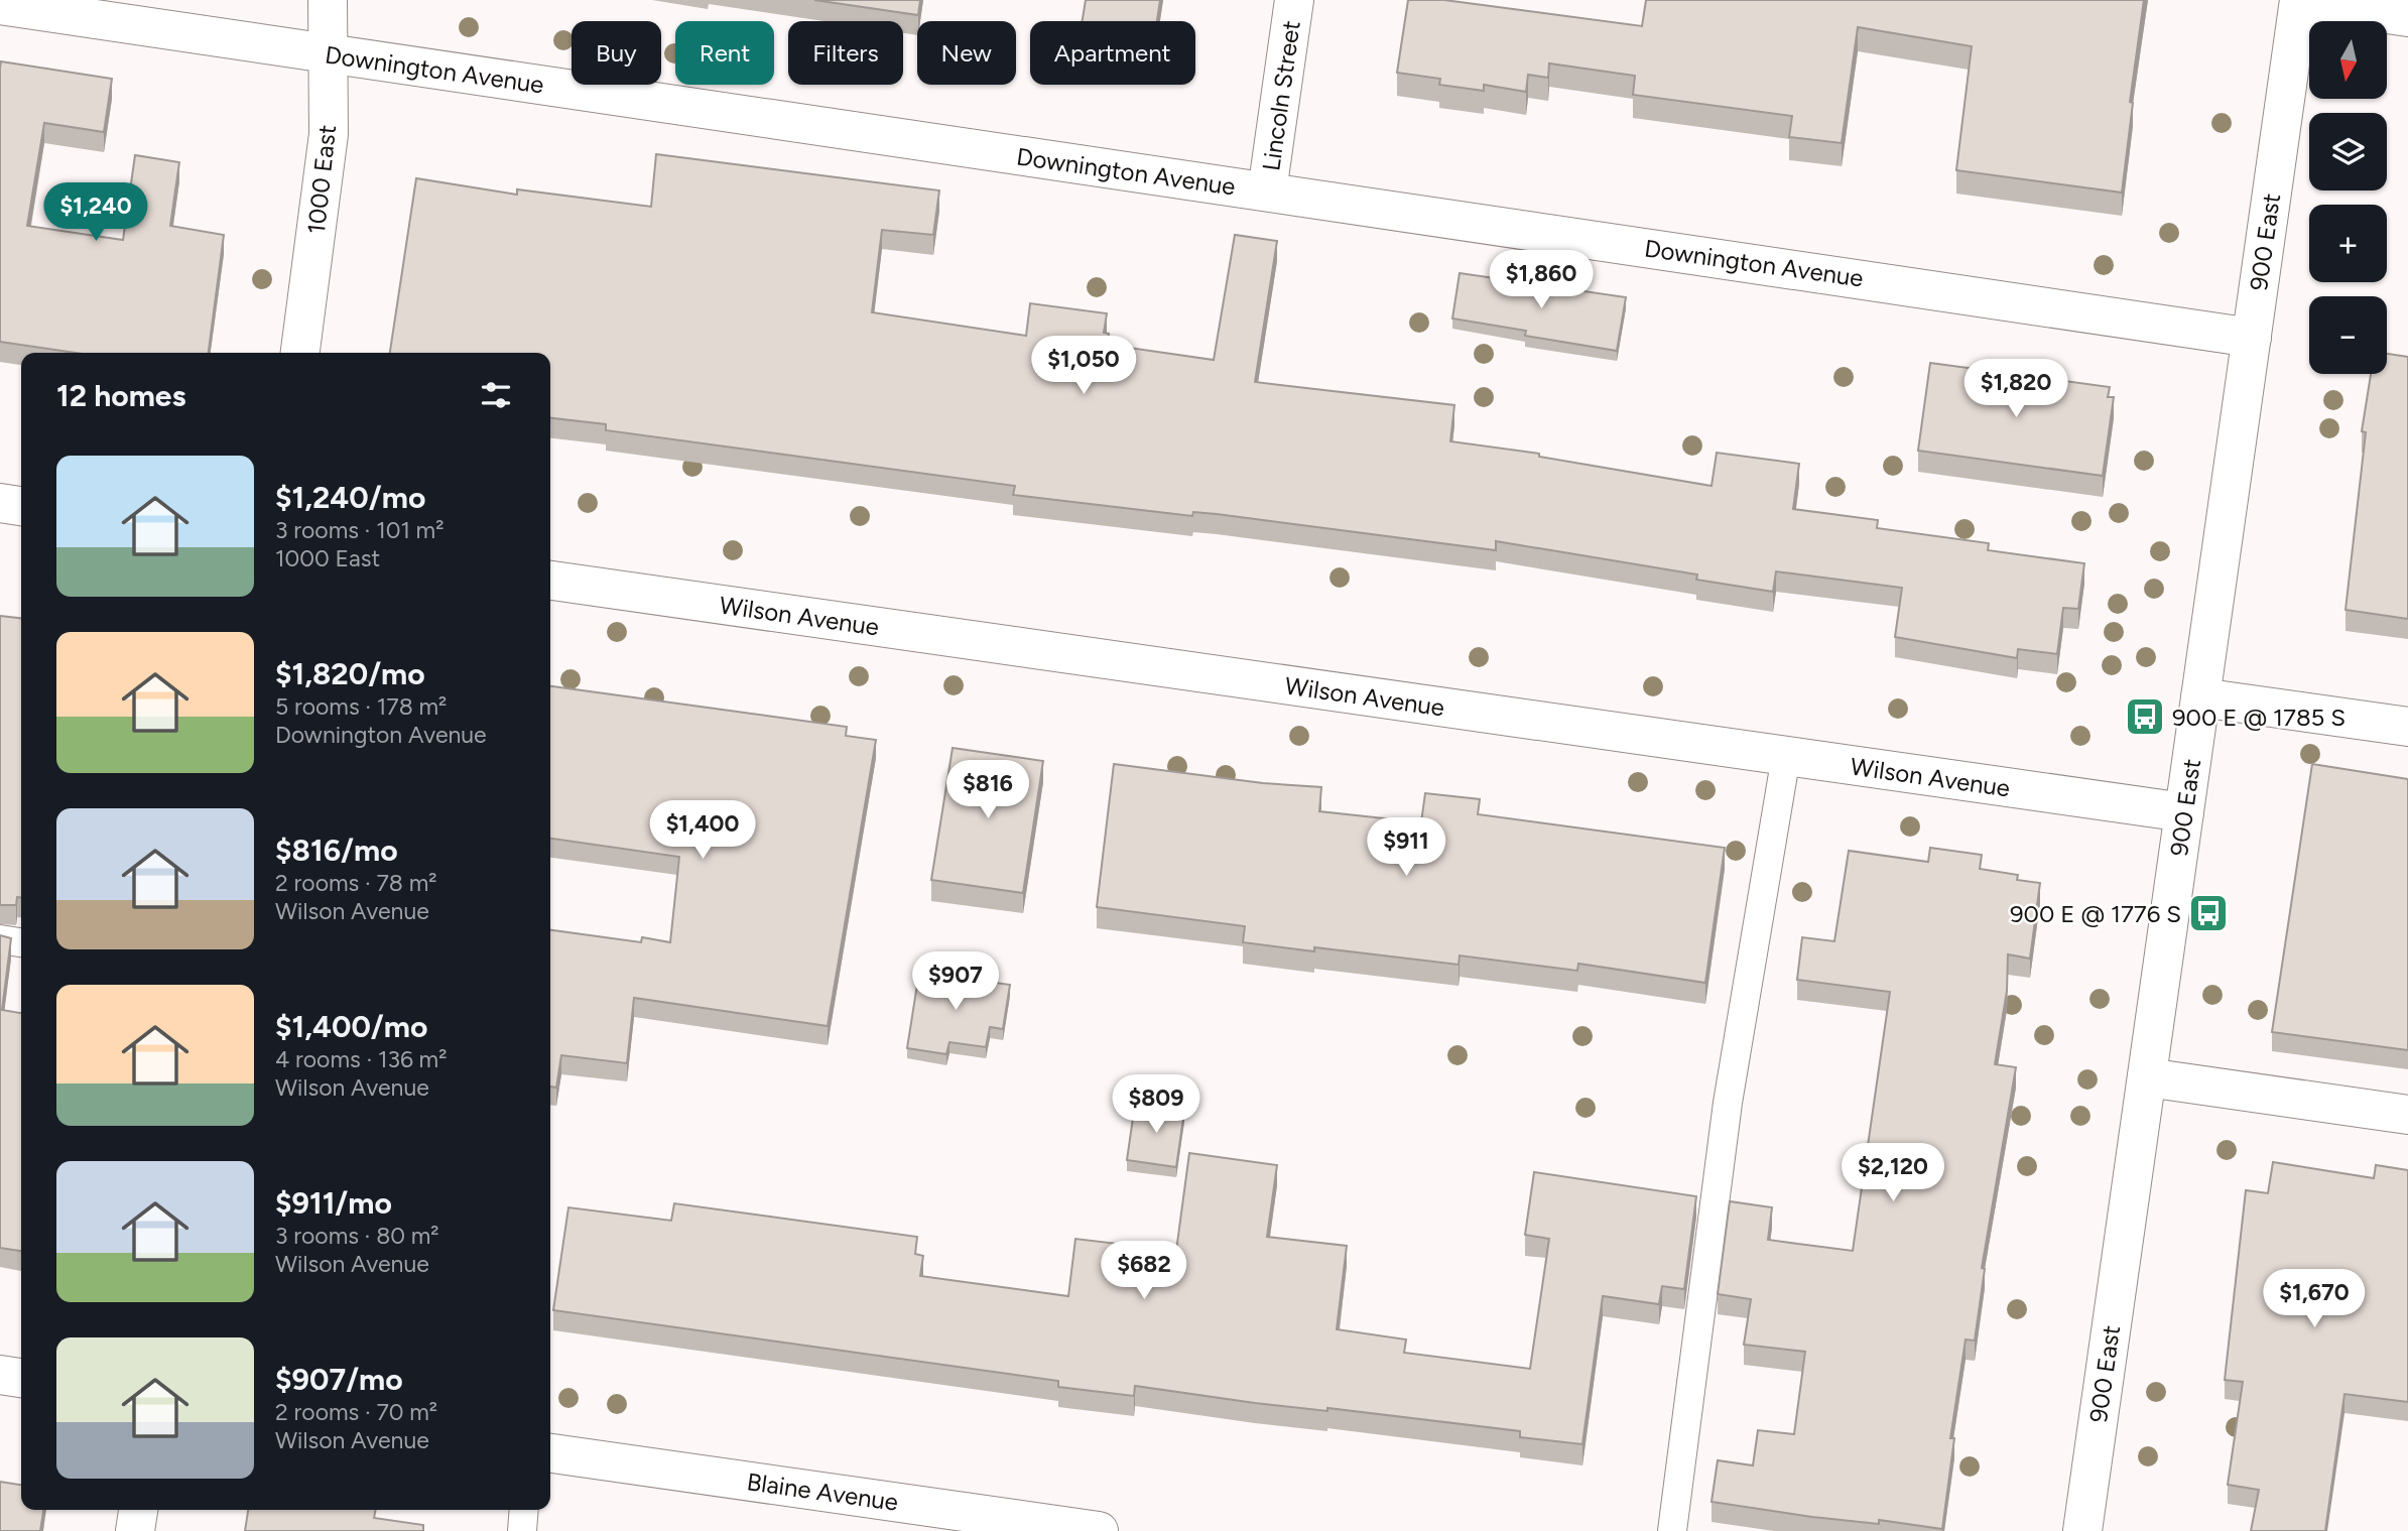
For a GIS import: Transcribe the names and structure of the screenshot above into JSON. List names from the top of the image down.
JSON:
{
  "streets": {
    "street": [
      "Downington Avenue",
      "Lincoln Street",
      "1000 East",
      "900 East",
      "Wilson Avenue",
      "Blaine Avenue"
    ]
  },
  "crossings": [
    ["Downington Avenue", "Lincoln Street"],
    ["Downington Avenue", "1000 East"],
    ["Downington Avenue", "900 East"],
    ["900 East", "Wilson Avenue"]
  ],
  "places": {
    "bus stop": ["900 E @ 1785 S", "900 E @ 1776 S"]
  },
  "north": "bottom",
  "page": {
    "map_buttons": ["+", "−"],
    "chip": [
      "Buy",
      "Rent",
      "Filters",
      "New",
      "Apartment"
    ],
    "price": [
      "$1,240",
      "$1,860",
      "$1,050",
      "$1,820",
      "$816",
      "$1,400",
      "$911",
      "$907",
      "$809",
      "$2,120",
      "$682",
      "$1,670"
    ],
    "heading": "12 homes",
    "list": [
      {
        "name": "$1,240/mo",
        "note": "3 rooms · 101 m² · 1000 East"
      },
      {
        "name": "$1,820/mo",
        "note": "5 rooms · 178 m² · Downington Avenue"
      },
      {
        "name": "$816/mo",
        "note": "2 rooms · 78 m² · Wilson Avenue"
      },
      {
        "name": "$1,400/mo",
        "note": "4 rooms · 136 m² · Wilson Avenue"
      },
      {
        "name": "$911/mo",
        "note": "3 rooms · 80 m² · Wilson Avenue"
      },
      {
        "name": "$907/mo",
        "note": "2 rooms · 70 m² · Wilson Avenue"
      }
    ]
  }
}
